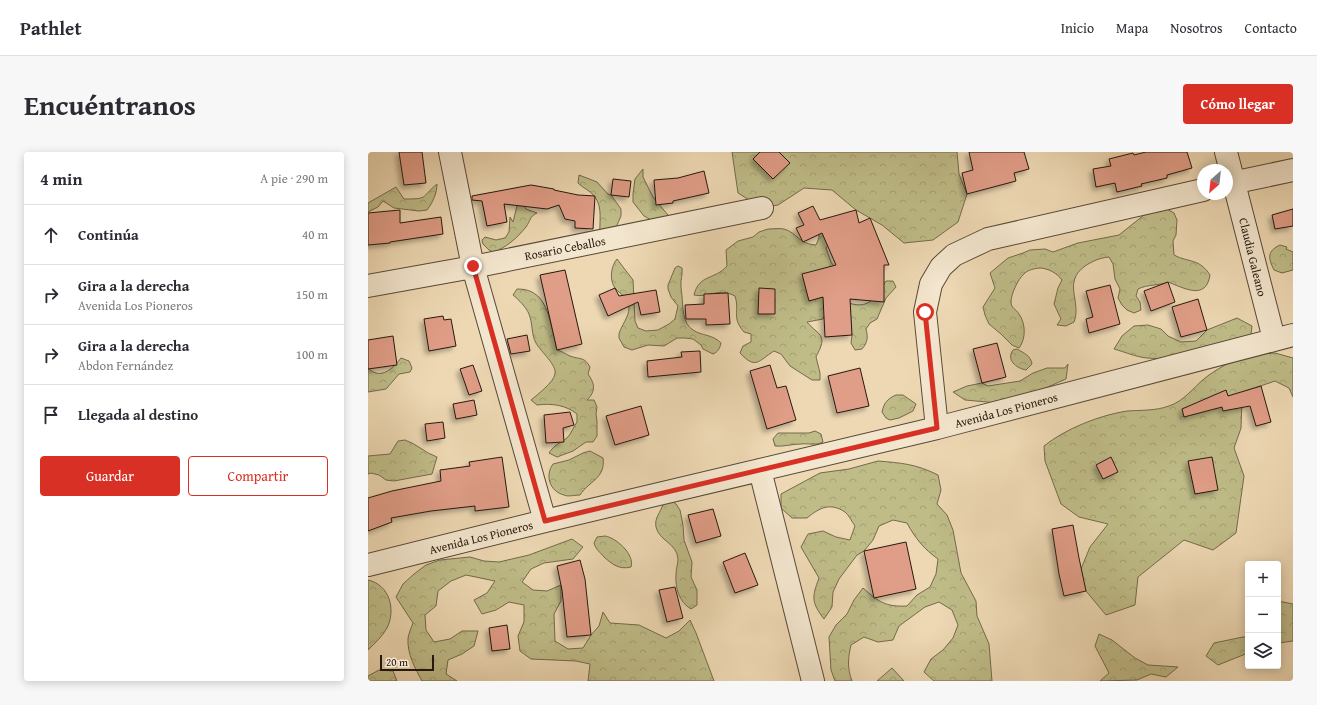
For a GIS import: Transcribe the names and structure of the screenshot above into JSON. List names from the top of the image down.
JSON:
{
  "streets": {
    "street": ["Rosario Ceballos", "Claudia Galeano", "Avenida Los Pioneros"]
  },
  "crossings": [
    ["Claudia Galeano", "Avenida Los Pioneros"]
  ],
  "scale_bar": "20 m",
  "north": "bottom left",
  "page": {
    "header": "Pathlet",
    "nav": [
      "Inicio",
      "Mapa",
      "Nosotros",
      "Contacto"
    ],
    "title": "Encuéntranos",
    "buttons": [
      "Cómo llegar",
      ["Guardar", "Compartir"]
    ],
    "heading": ["4 min", "A pie · 290 m"],
    "list": [
      ["Continúa", "40 m"],
      ["Gira a la derecha", "Avenida Los Pioneros", "150 m"],
      ["Gira a la derecha", "Abdon Fernández", "100 m"],
      "Llegada al destino"
    ],
    "map_buttons": ["+", "−"],
    "scale": "20 m"
  }
}
